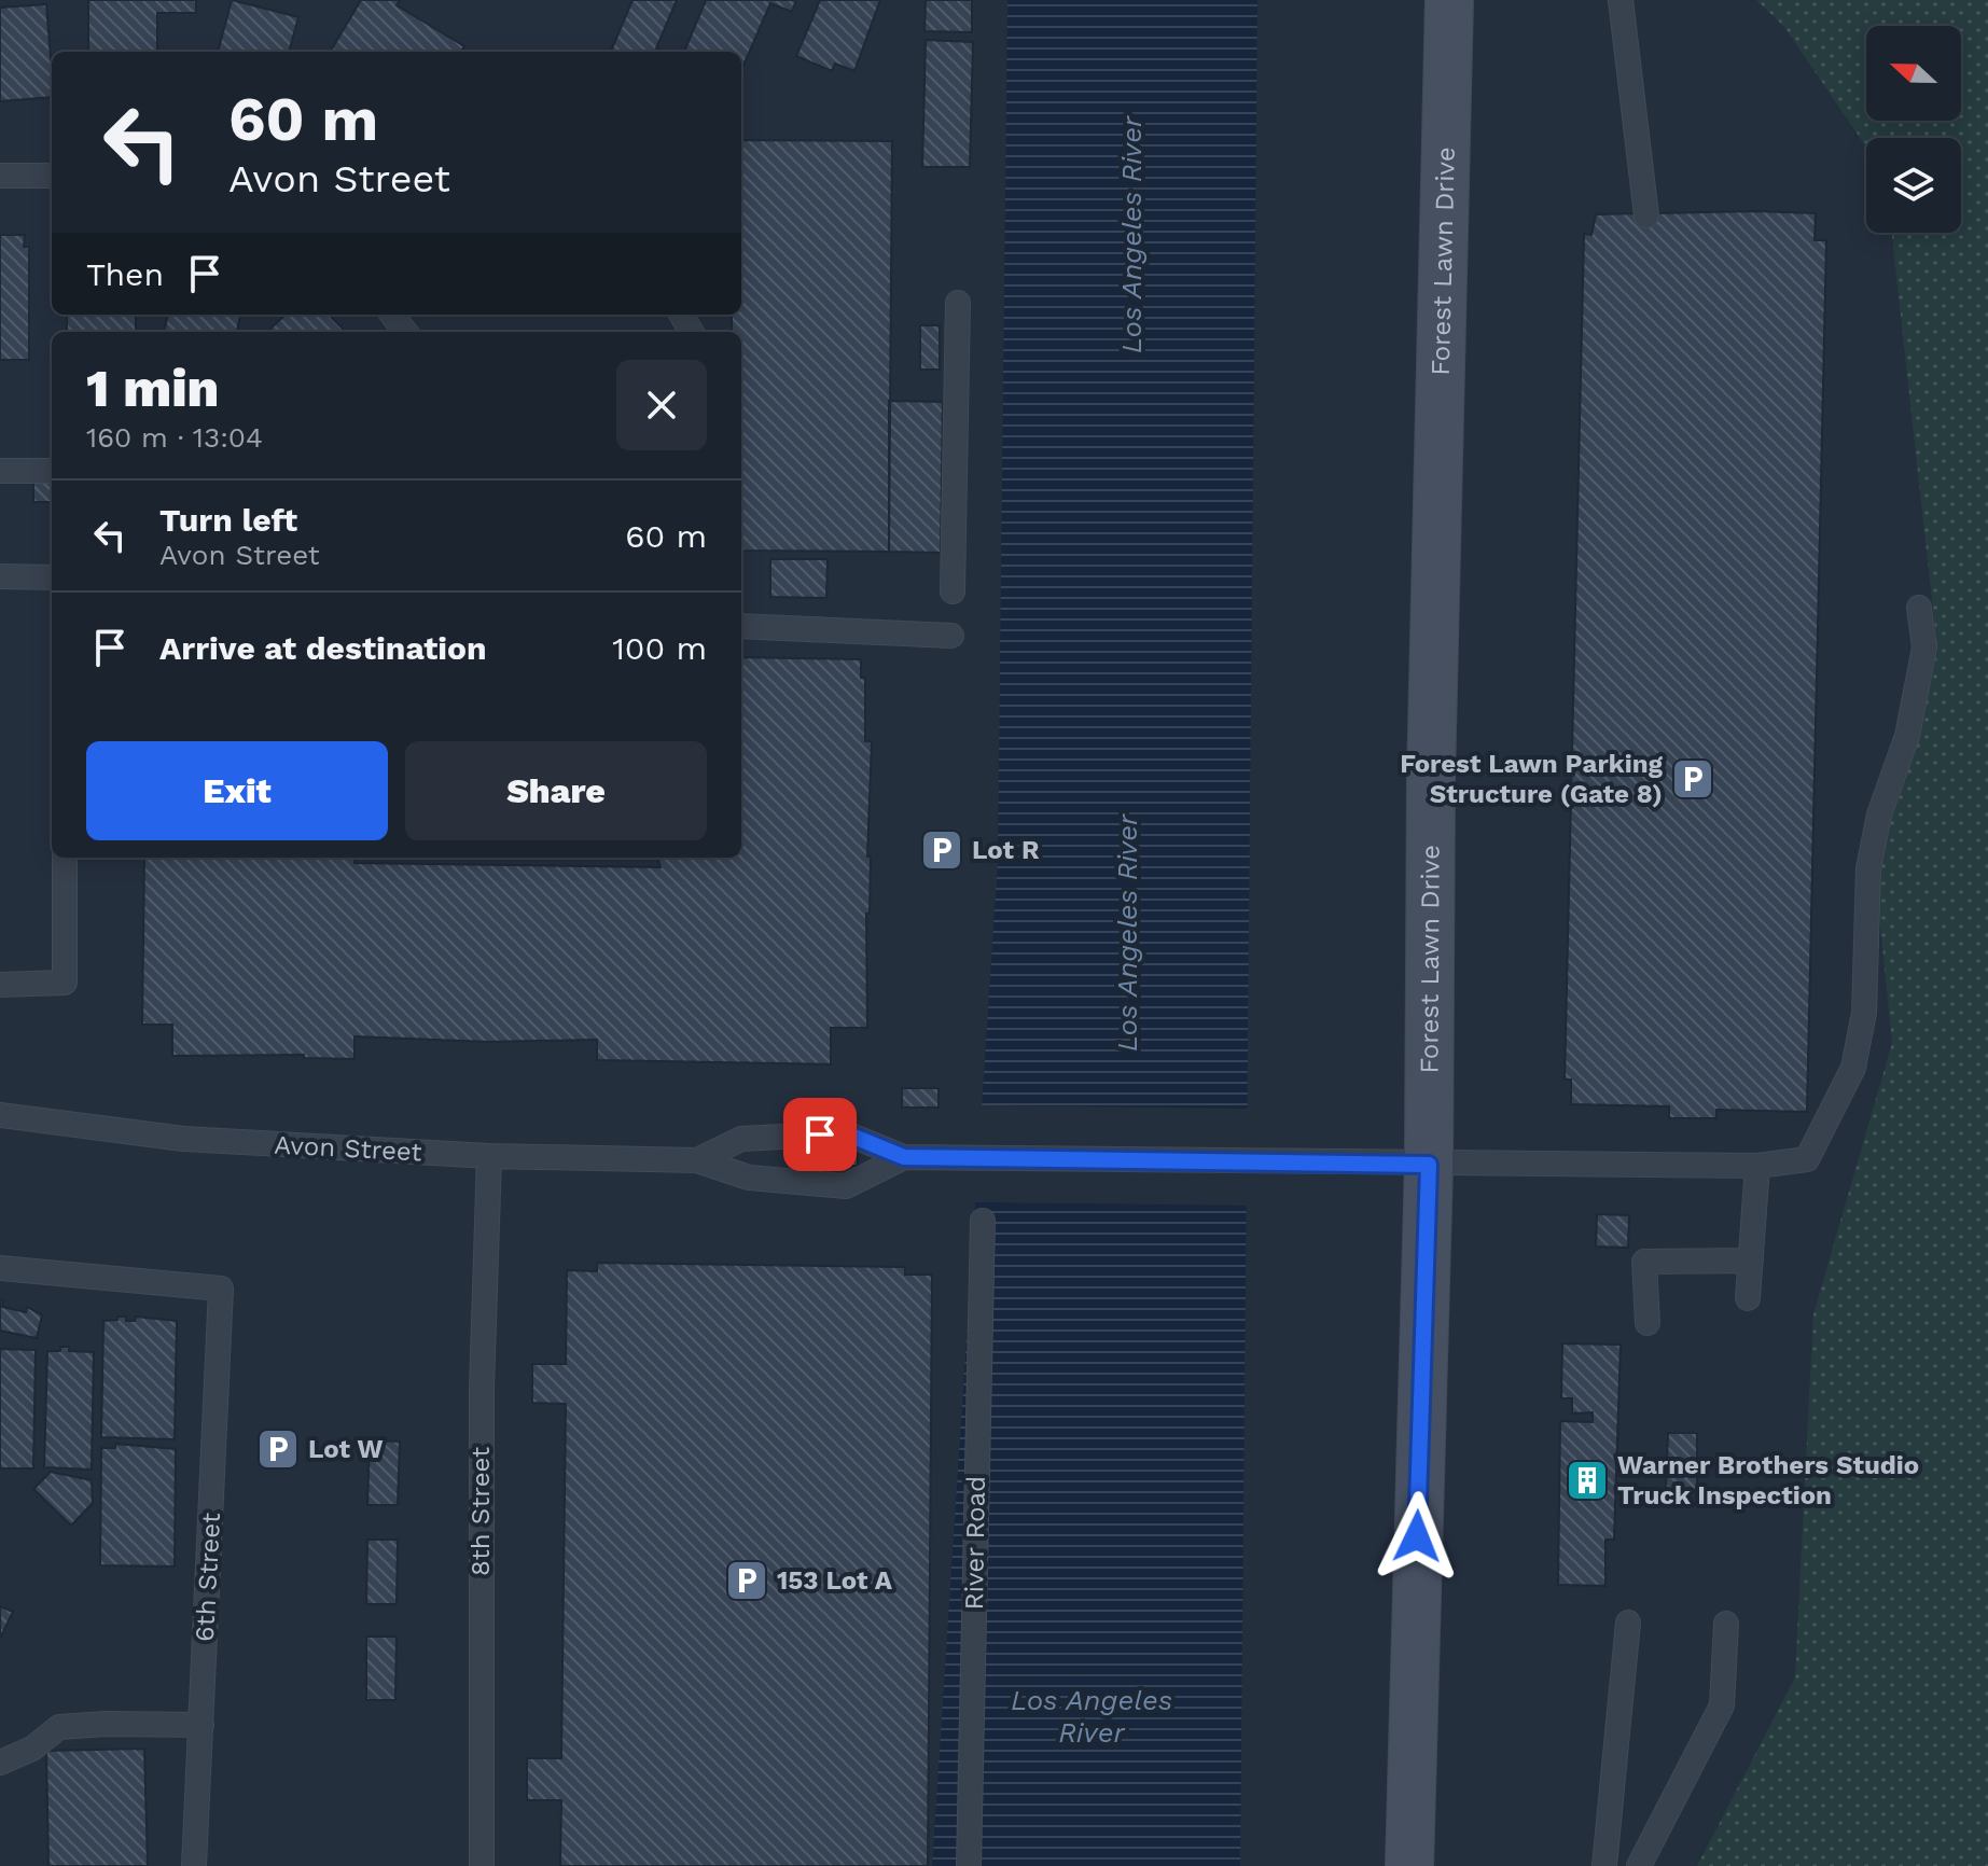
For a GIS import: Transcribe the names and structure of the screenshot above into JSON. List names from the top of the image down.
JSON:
{
  "streets": {
    "street": ["Forest Lawn Drive"],
    "lane": [
      "Avon Street",
      "8th Street",
      "River Road",
      "6th Street"
    ]
  },
  "crossings": [
    ["Forest Lawn Drive", "Avon Street"],
    ["Avon Street", "8th Street"]
  ],
  "water": ["Los Angeles River"],
  "places": {
    "parking": [
      "Forest Lawn Parking Structure (Gate 8)",
      "Lot R",
      "Lot W",
      "153 Lot A"
    ],
    "building": ["Warner Brothers Studio Truck Inspection"]
  },
  "north": "left",
  "page": {
    "turn": ["60 m", "Avon Street"],
    "then": "Then",
    "heading": ["1 min", "160 m · 13:04"],
    "list": [
      {
        "name": "Turn left",
        "note": "Avon Street",
        "value": "60 m"
      },
      {
        "name": "Arrive at destination",
        "value": "100 m"
      }
    ],
    "buttons": ["Exit", "Share"]
  }
}
